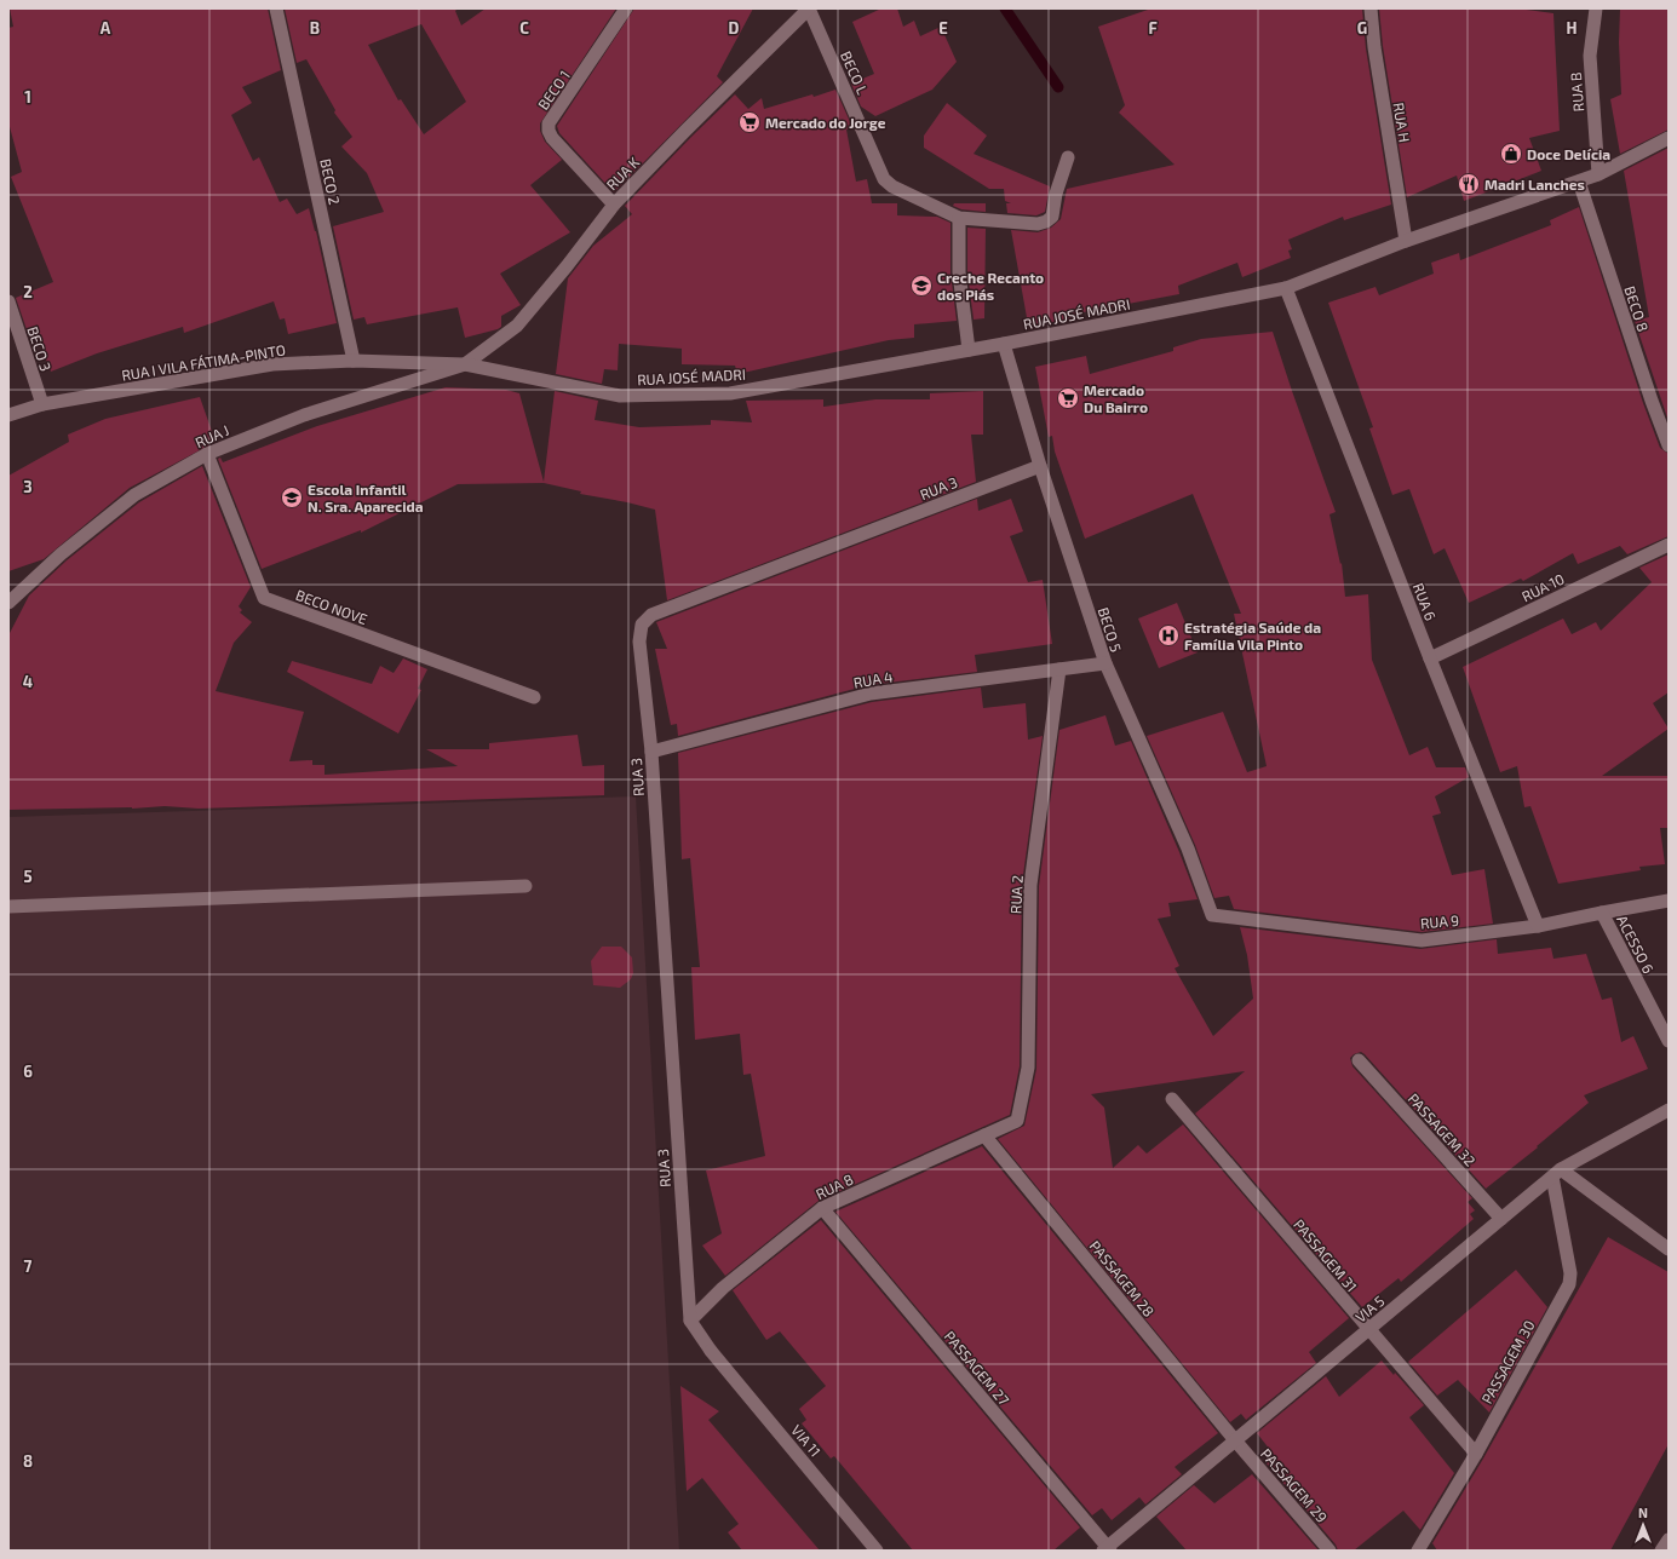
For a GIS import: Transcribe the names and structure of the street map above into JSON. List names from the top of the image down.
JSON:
{
  "streets": {
    "street": [
      "BECO L",
      "BECO 1",
      "RUA B",
      "RUA H",
      "RUA K",
      "BECO 2",
      "BECO 8",
      "RUA JOSÉ MADRI",
      "BECO 3",
      "RUA I VILA FÁTIMA-PINTO",
      "RUA J",
      "RUA 3",
      "RUA 10",
      "RUA 6",
      "BECO NOVE",
      "BECO 5",
      "RUA 4",
      "RUA 2",
      "RUA 9",
      "ACESSO 6",
      "PASSAGEM 32",
      "RUA 8",
      "PASSAGEM 31",
      "PASSAGEM 28",
      "VIA 5",
      "PASSAGEM 30",
      "PASSAGEM 27",
      "VIA 11",
      "PASSAGEM 29"
    ]
  },
  "crossings": [
    ["BECO L", "RUA K"],
    ["BECO 1", "RUA K"],
    ["RUA B", "RUA JOSÉ MADRI"],
    ["RUA H", "RUA JOSÉ MADRI"],
    ["RUA K", "RUA JOSÉ MADRI"],
    ["RUA K", "RUA I VILA FÁTIMA-PINTO"],
    ["RUA K", "RUA J"],
    ["BECO 2", "RUA I VILA FÁTIMA-PINTO"],
    ["BECO 8", "RUA JOSÉ MADRI"],
    ["RUA JOSÉ MADRI", "RUA I VILA FÁTIMA-PINTO"],
    ["RUA JOSÉ MADRI", "RUA J"],
    ["RUA JOSÉ MADRI", "RUA 6"],
    ["RUA JOSÉ MADRI", "BECO 5"],
    ["BECO 3", "RUA I VILA FÁTIMA-PINTO"],
    ["RUA I VILA FÁTIMA-PINTO", "RUA J"],
    ["RUA J", "BECO NOVE"],
    ["RUA 3", "BECO 5"],
    ["RUA 3", "RUA 4"],
    ["RUA 3", "RUA 8"],
    ["RUA 3", "VIA 11"],
    ["RUA 10", "RUA 6"],
    ["RUA 6", "RUA 9"],
    ["BECO 5", "RUA 4"],
    ["BECO 5", "RUA 9"],
    ["RUA 4", "RUA 2"],
    ["RUA 2", "RUA 8"],
    ["RUA 9", "ACESSO 6"],
    ["PASSAGEM 32", "VIA 5"],
    ["RUA 8", "PASSAGEM 28"],
    ["RUA 8", "PASSAGEM 27"],
    ["RUA 8", "VIA 11"],
    ["PASSAGEM 31", "VIA 5"],
    ["PASSAGEM 31", "PASSAGEM 30"],
    ["PASSAGEM 28", "VIA 5"],
    ["PASSAGEM 28", "PASSAGEM 29"],
    ["VIA 5", "PASSAGEM 30"],
    ["VIA 5", "PASSAGEM 27"],
    ["VIA 5", "PASSAGEM 29"]
  ],
  "places": {
    "supermarket": ["Mercado do Jorge", "Mercado Du Bairro"],
    "shop": ["Doce Delícia"],
    "restaurant": ["Madri Lanches"],
    "school or university": ["Creche Recanto dos Piás", "Escola Infantil N. Sra. Aparecida"],
    "hospital": ["Estratégia Saúde da Família Vila Pinto"]
  },
  "north": "top",
  "grid": {
    "columns": [
      "A",
      "B",
      "C",
      "D",
      "E",
      "F",
      "G",
      "H"
    ],
    "rows": [
      "1",
      "2",
      "3",
      "4",
      "5",
      "6",
      "7",
      "8"
    ]
  }
}
